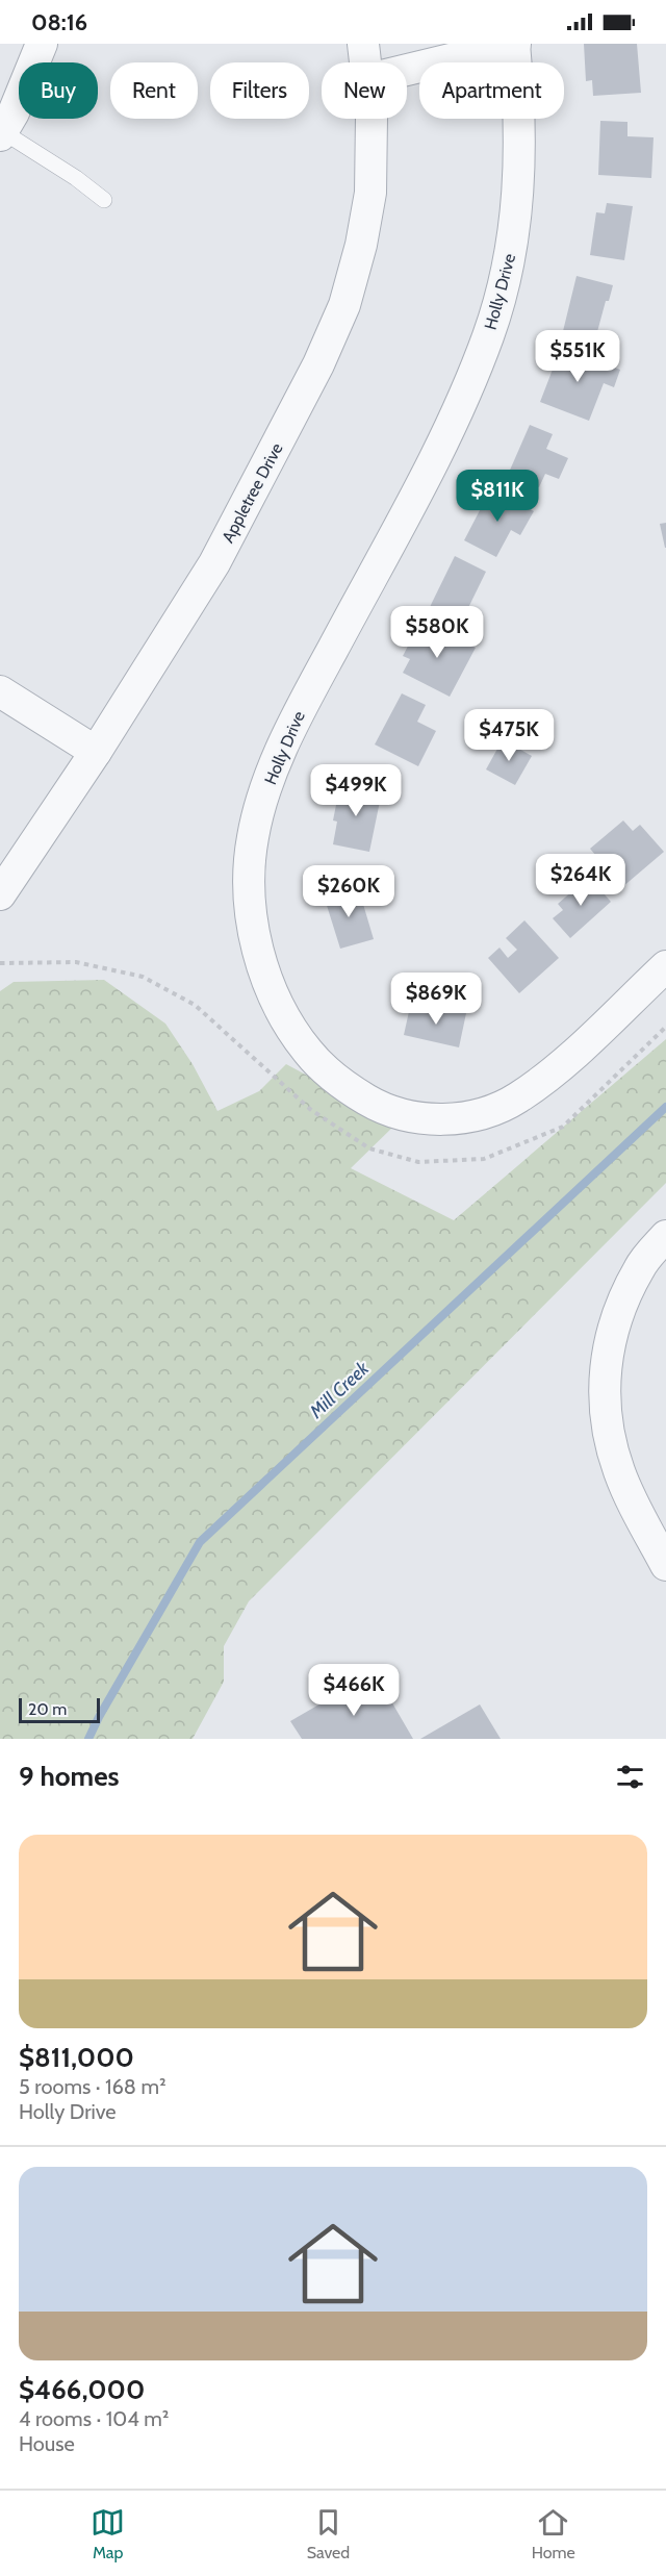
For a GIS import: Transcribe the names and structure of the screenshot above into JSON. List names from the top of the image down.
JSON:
{
  "streets": {
    "street": ["Holly Drive", "Appletree Drive"]
  },
  "water": ["Mill Creek"],
  "scale_bar": "20 m",
  "page": {
    "status": "08:16",
    "chip": [
      "Buy",
      "Rent",
      "Filters",
      "New",
      "Apartment"
    ],
    "price": [
      "$551K",
      "$811K",
      "$580K",
      "$475K",
      "$499K",
      "$264K",
      "$260K",
      "$869K",
      "$466K"
    ],
    "scale": "20 m",
    "heading": "9 homes",
    "list": [
      {
        "name": "$811,000",
        "note": "5 rooms · 168 m² · Holly Drive"
      },
      {
        "name": "$466,000",
        "note": "4 rooms · 104 m² · House"
      }
    ],
    "tabs": ["Map", "Saved", "Home"]
  }
}
